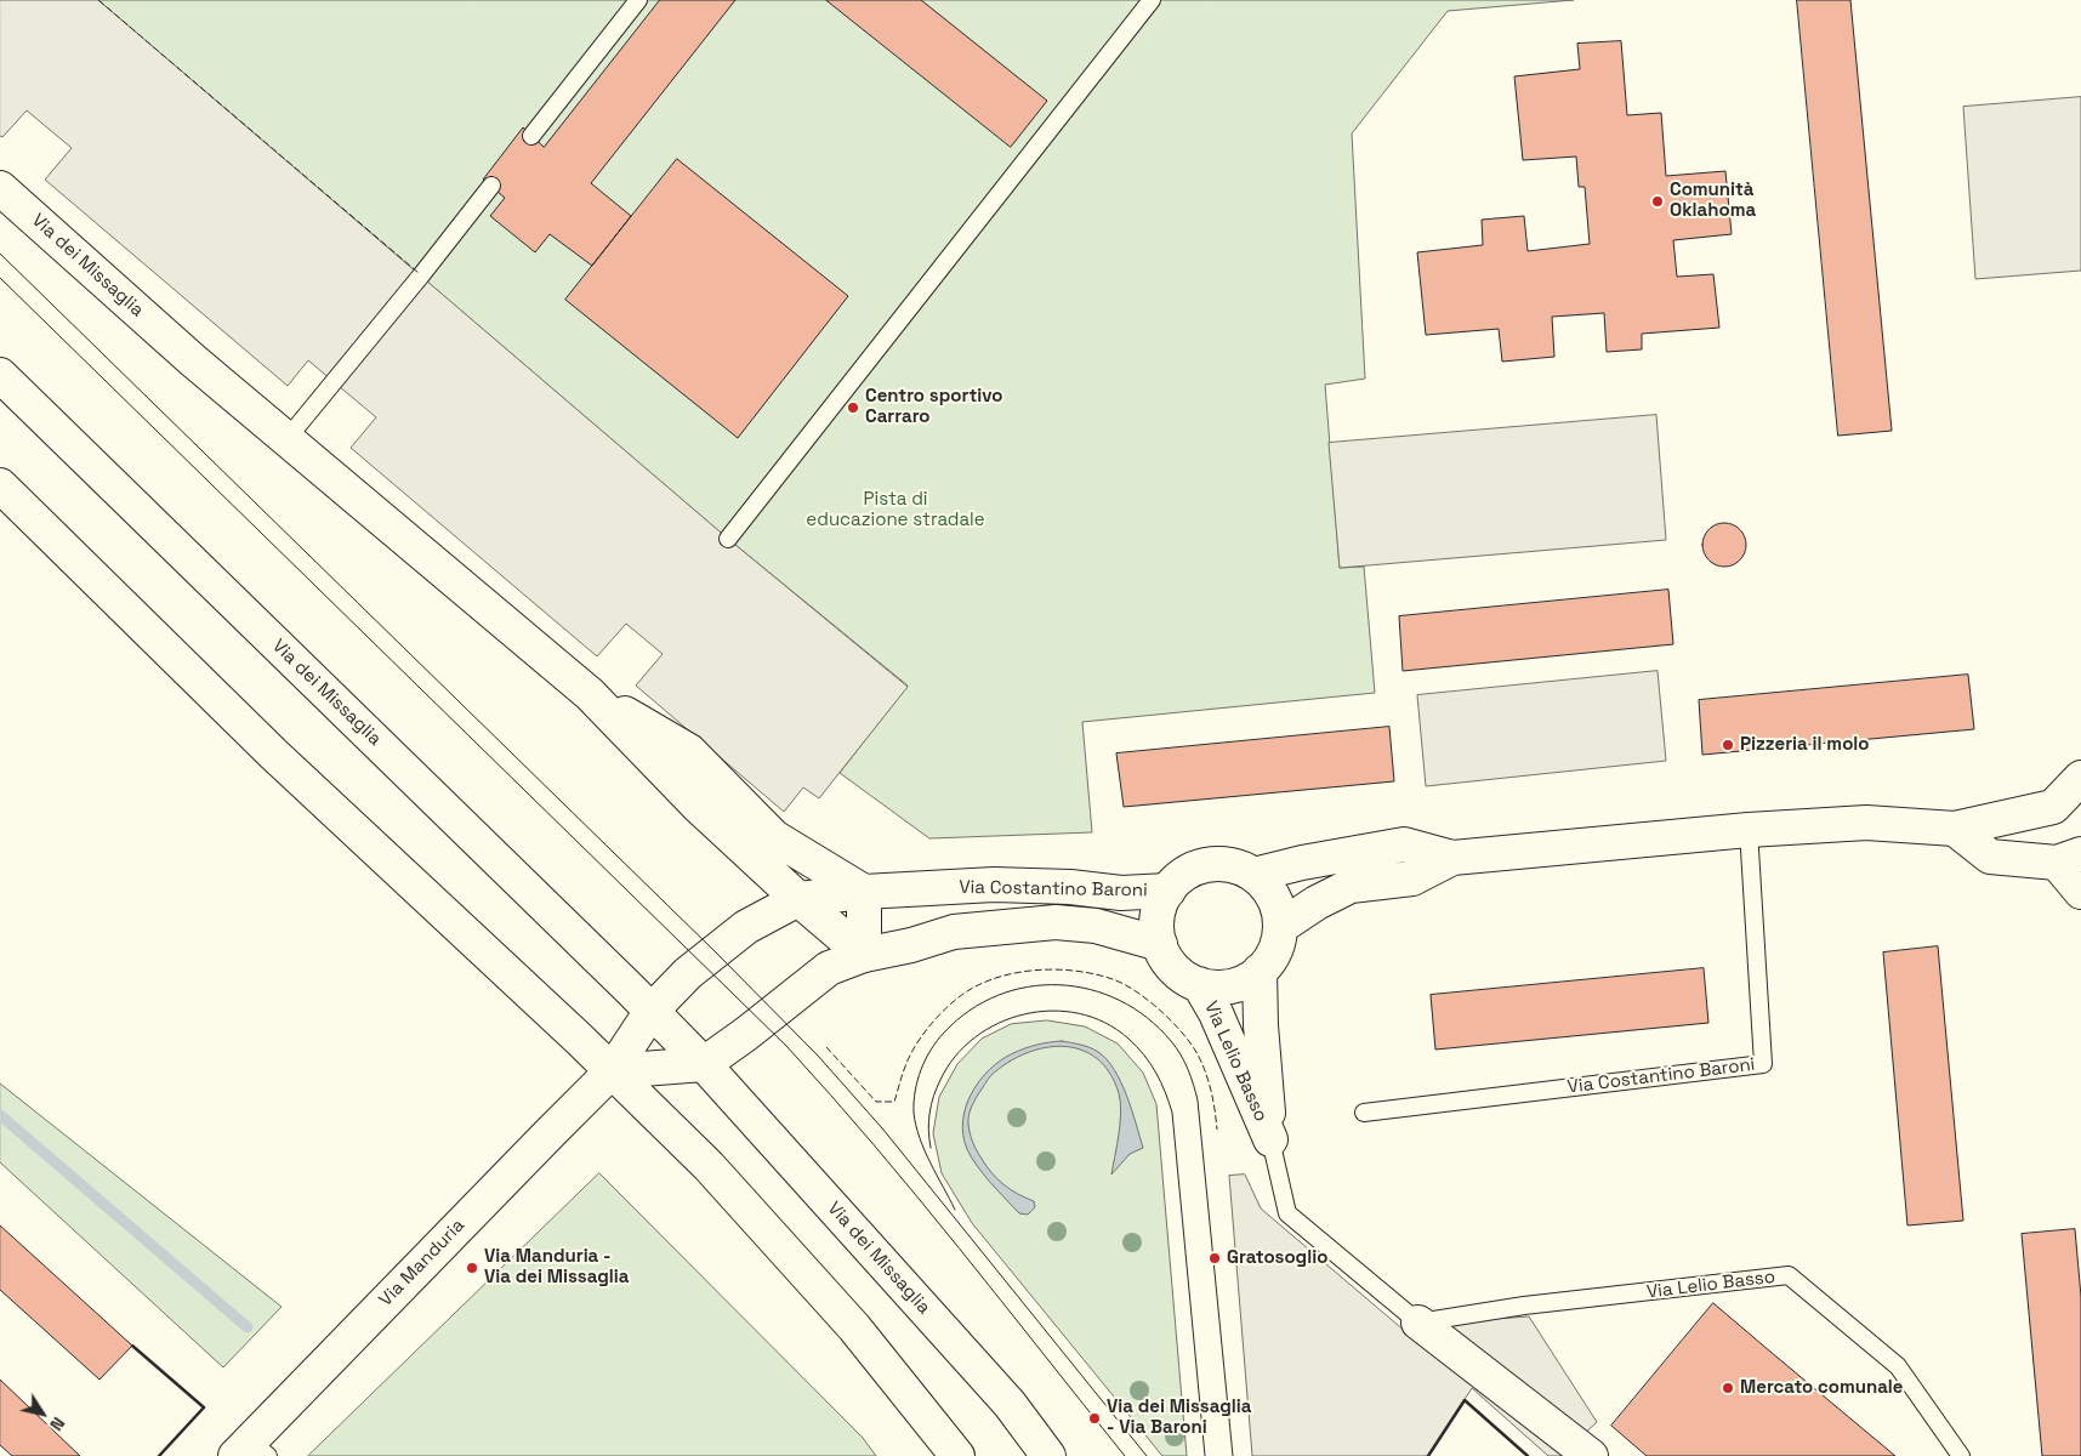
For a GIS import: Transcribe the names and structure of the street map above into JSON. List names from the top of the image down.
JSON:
{
  "streets": {
    "street": [
      "Via dei Missaglia",
      "Via Costantino Baroni",
      "Via Lelio Basso",
      "Via Manduria"
    ]
  },
  "crossings": [
    ["Via dei Missaglia", "Via Costantino Baroni"],
    ["Via Costantino Baroni", "Via Lelio Basso"]
  ],
  "parks": ["Pista di educazione stradale"],
  "places": [
    "Comunità Oklahoma",
    "Centro sportivo Carraro",
    "Pizzeria il molo",
    "Gratosoglio",
    "Via Manduria - Via dei Missaglia",
    "Mercato comunale",
    "Via dei Missaglia - Via Baroni"
  ],
  "north": "bottom right"
}
